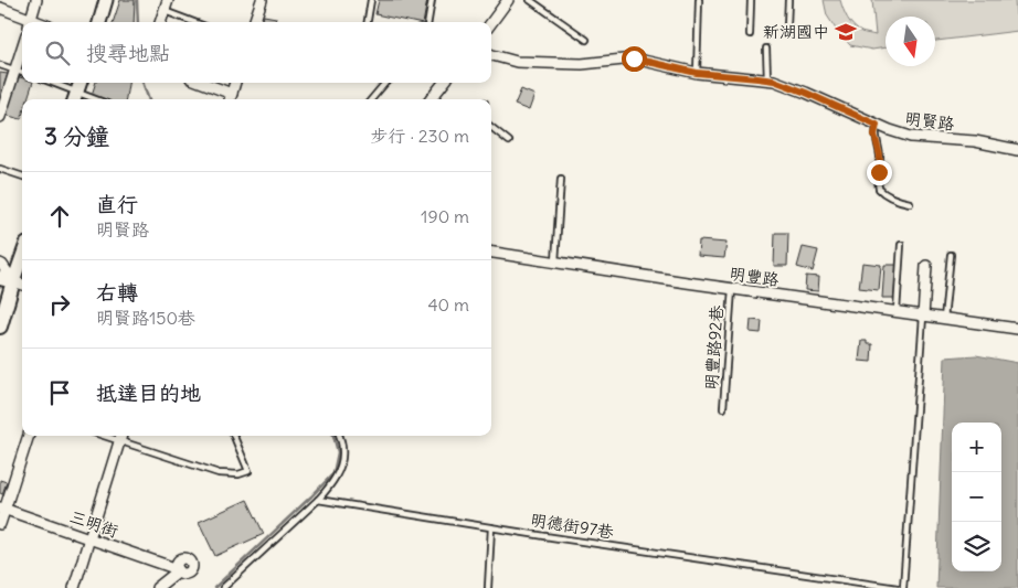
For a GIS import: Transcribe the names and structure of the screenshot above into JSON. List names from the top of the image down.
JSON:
{
  "streets": {
    "street": ["明賢路", "明豐路", "三明街"],
    "lane": ["明豐路92巷", "明德街97巷"]
  },
  "crossings": [
    ["明豐路", "明豐路92巷"]
  ],
  "places": {
    "school or university": ["新湖國中"]
  },
  "north": "bottom",
  "page": {
    "search": "搜尋地點",
    "heading": ["3 分鐘", "步行 · 230 m"],
    "list": [
      ["直行", "明賢路", "190 m"],
      ["右轉", "明賢路150巷", "40 m"],
      "抵達目的地"
    ],
    "map_buttons": ["+", "−"]
  }
}
